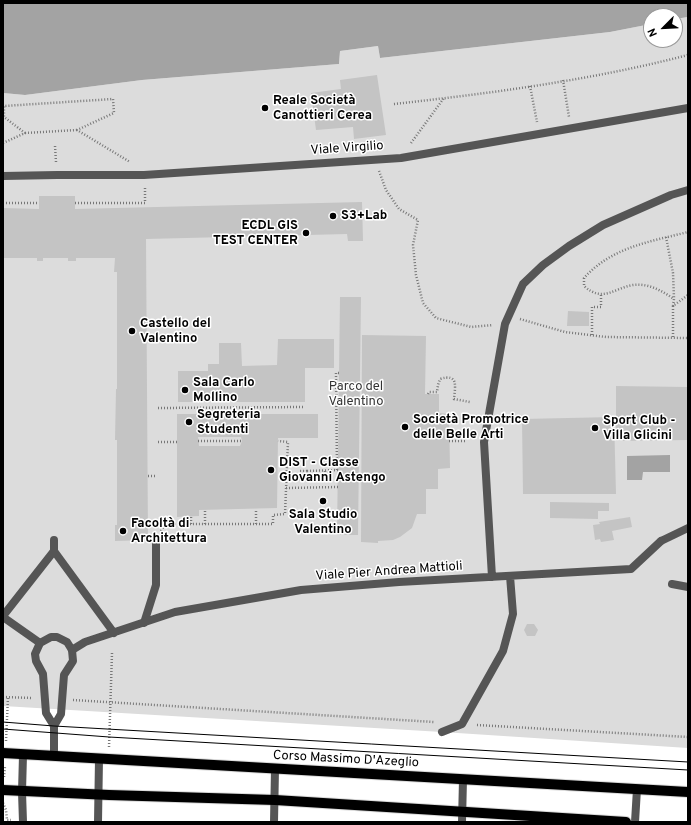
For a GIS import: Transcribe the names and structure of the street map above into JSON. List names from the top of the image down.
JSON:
{
  "streets": {
    "main road": ["Corso Massimo D'Azeglio"],
    "street": ["Viale Virgilio", "Viale Pier Andrea Mattioli"]
  },
  "parks": ["Parco del Valentino"],
  "places": [
    "Reale Società Canottieri Cerea",
    "S3+Lab",
    "ECDL GIS TEST CENTER",
    "Castello del Valentino",
    "Sala Carlo Mollino",
    "Segreteria Studenti",
    "Società Promotrice delle Belle Arti",
    "Sport Club - Villa Glicini",
    "DIST - Classe Giovanni Astengo",
    "Sala Studio Valentino",
    "Facoltà di Architettura"
  ],
  "north": "bottom left"
}
